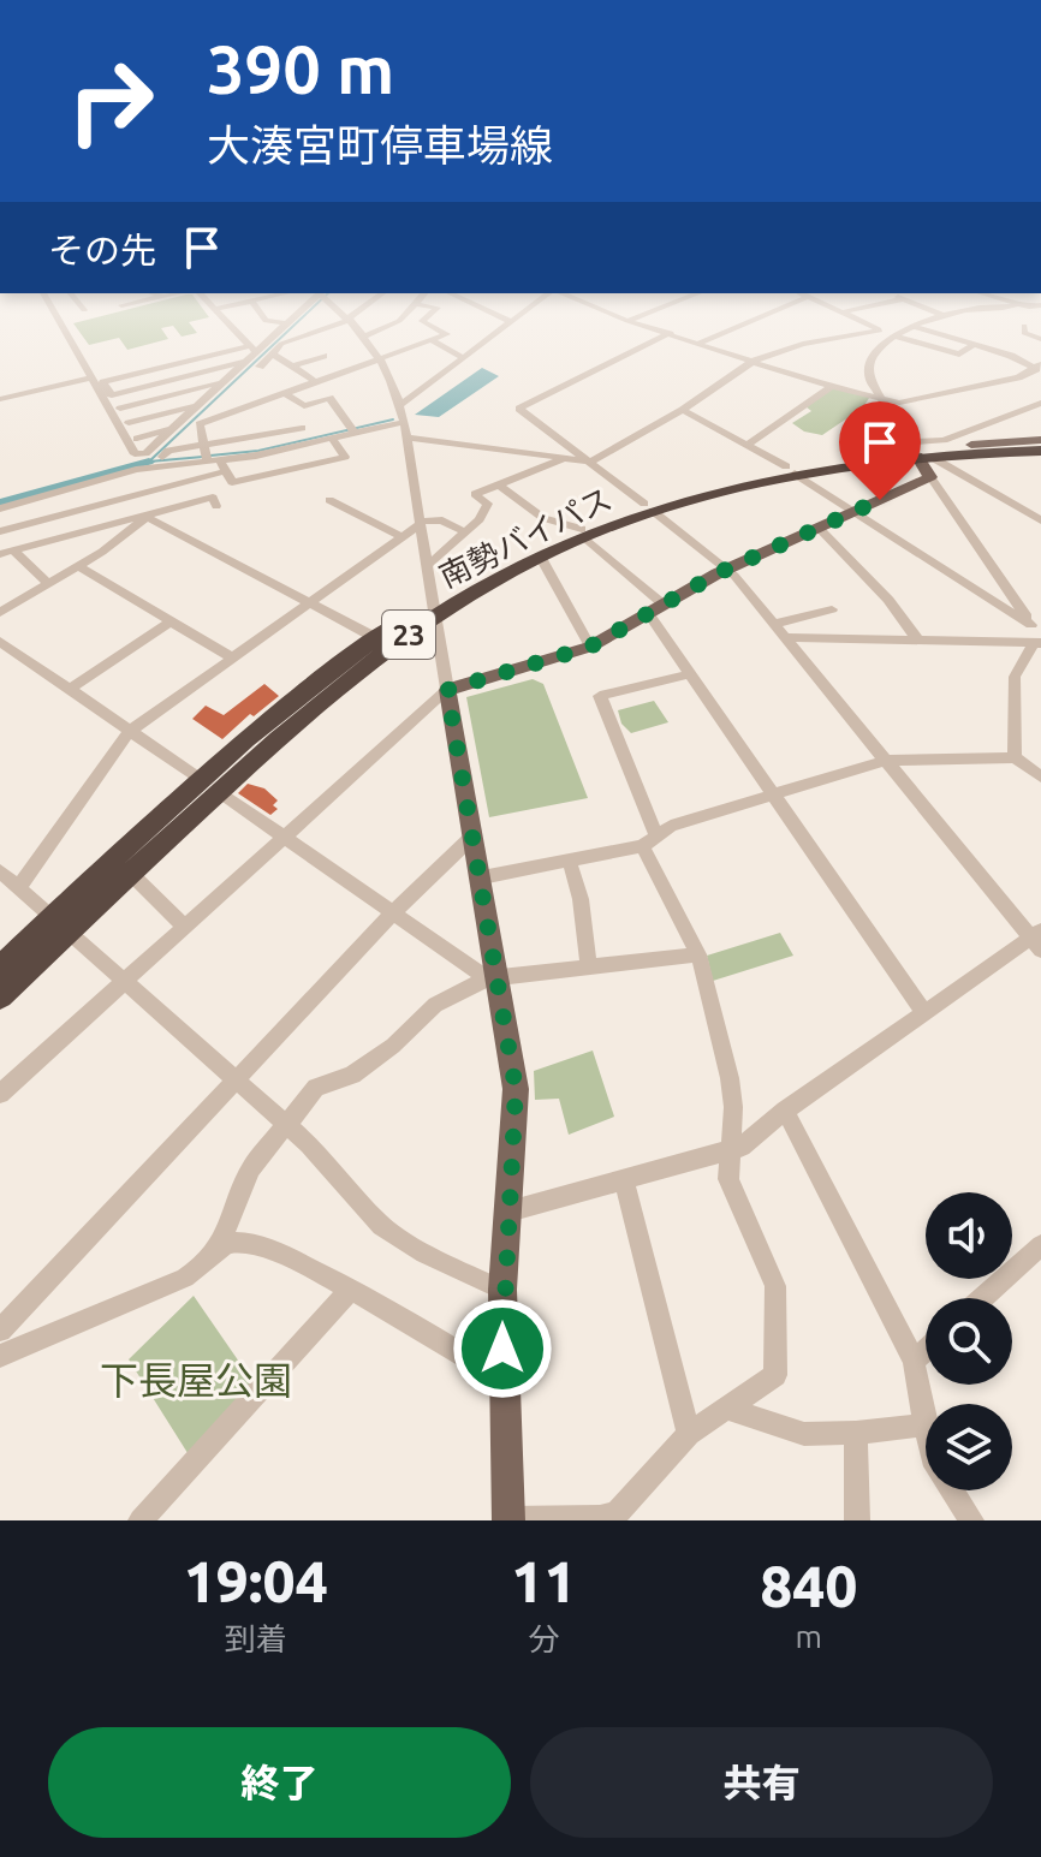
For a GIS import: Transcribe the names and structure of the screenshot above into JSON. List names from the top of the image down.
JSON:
{
  "streets": {
    "highway": ["南勢バイパス", "23"]
  },
  "parks": ["下長屋公園"],
  "page": {
    "turn": ["390 m", "大湊宮町停車場線"],
    "then": "その先",
    "eta": [
      "19:04",
      "到着",
      "11",
      "分",
      "840",
      "m"
    ],
    "buttons": ["終了", "共有"]
  }
}
